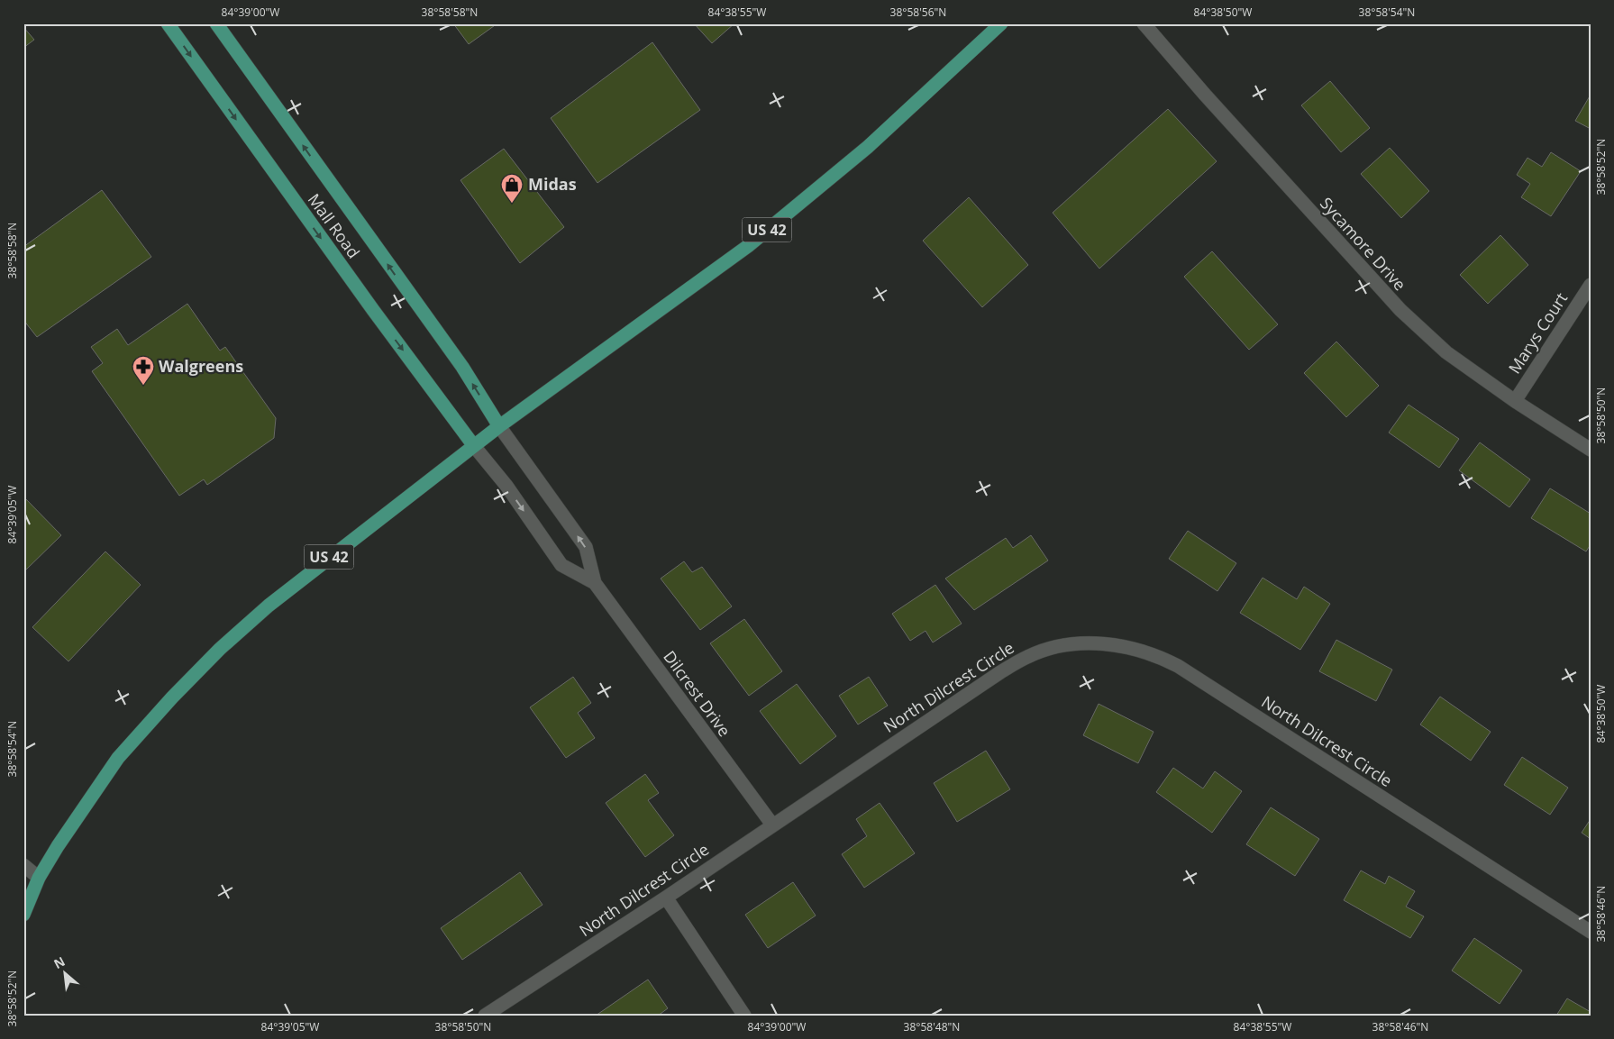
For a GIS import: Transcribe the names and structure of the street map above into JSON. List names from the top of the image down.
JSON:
{
  "streets": {
    "main road": ["Mall Road", "US 42"],
    "street": [
      "Sycamore Drive",
      "Marys Court",
      "North Dilcrest Circle",
      "Dilcrest Drive"
    ]
  },
  "crossings": [
    ["Mall Road", "US 42"],
    ["Mall Road", "Dilcrest Drive"],
    ["US 42", "Dilcrest Drive"],
    ["Sycamore Drive", "Marys Court"],
    ["North Dilcrest Circle", "Dilcrest Drive"]
  ],
  "places": {
    "shop": ["Midas"],
    "pharmacy": ["Walgreens"]
  },
  "north": "top left",
  "coordinates": [
    "84°39'00\"W",
    "38°58'58\"N",
    "84°38'55\"W",
    "38°58'56\"N",
    "84°38'50\"W",
    "38°58'54\"N",
    "38°58'52\"N",
    "38°58'50\"N",
    "84°39'05\"W",
    "38°58'46\"N",
    "38°58'48\"N"
  ]
}
